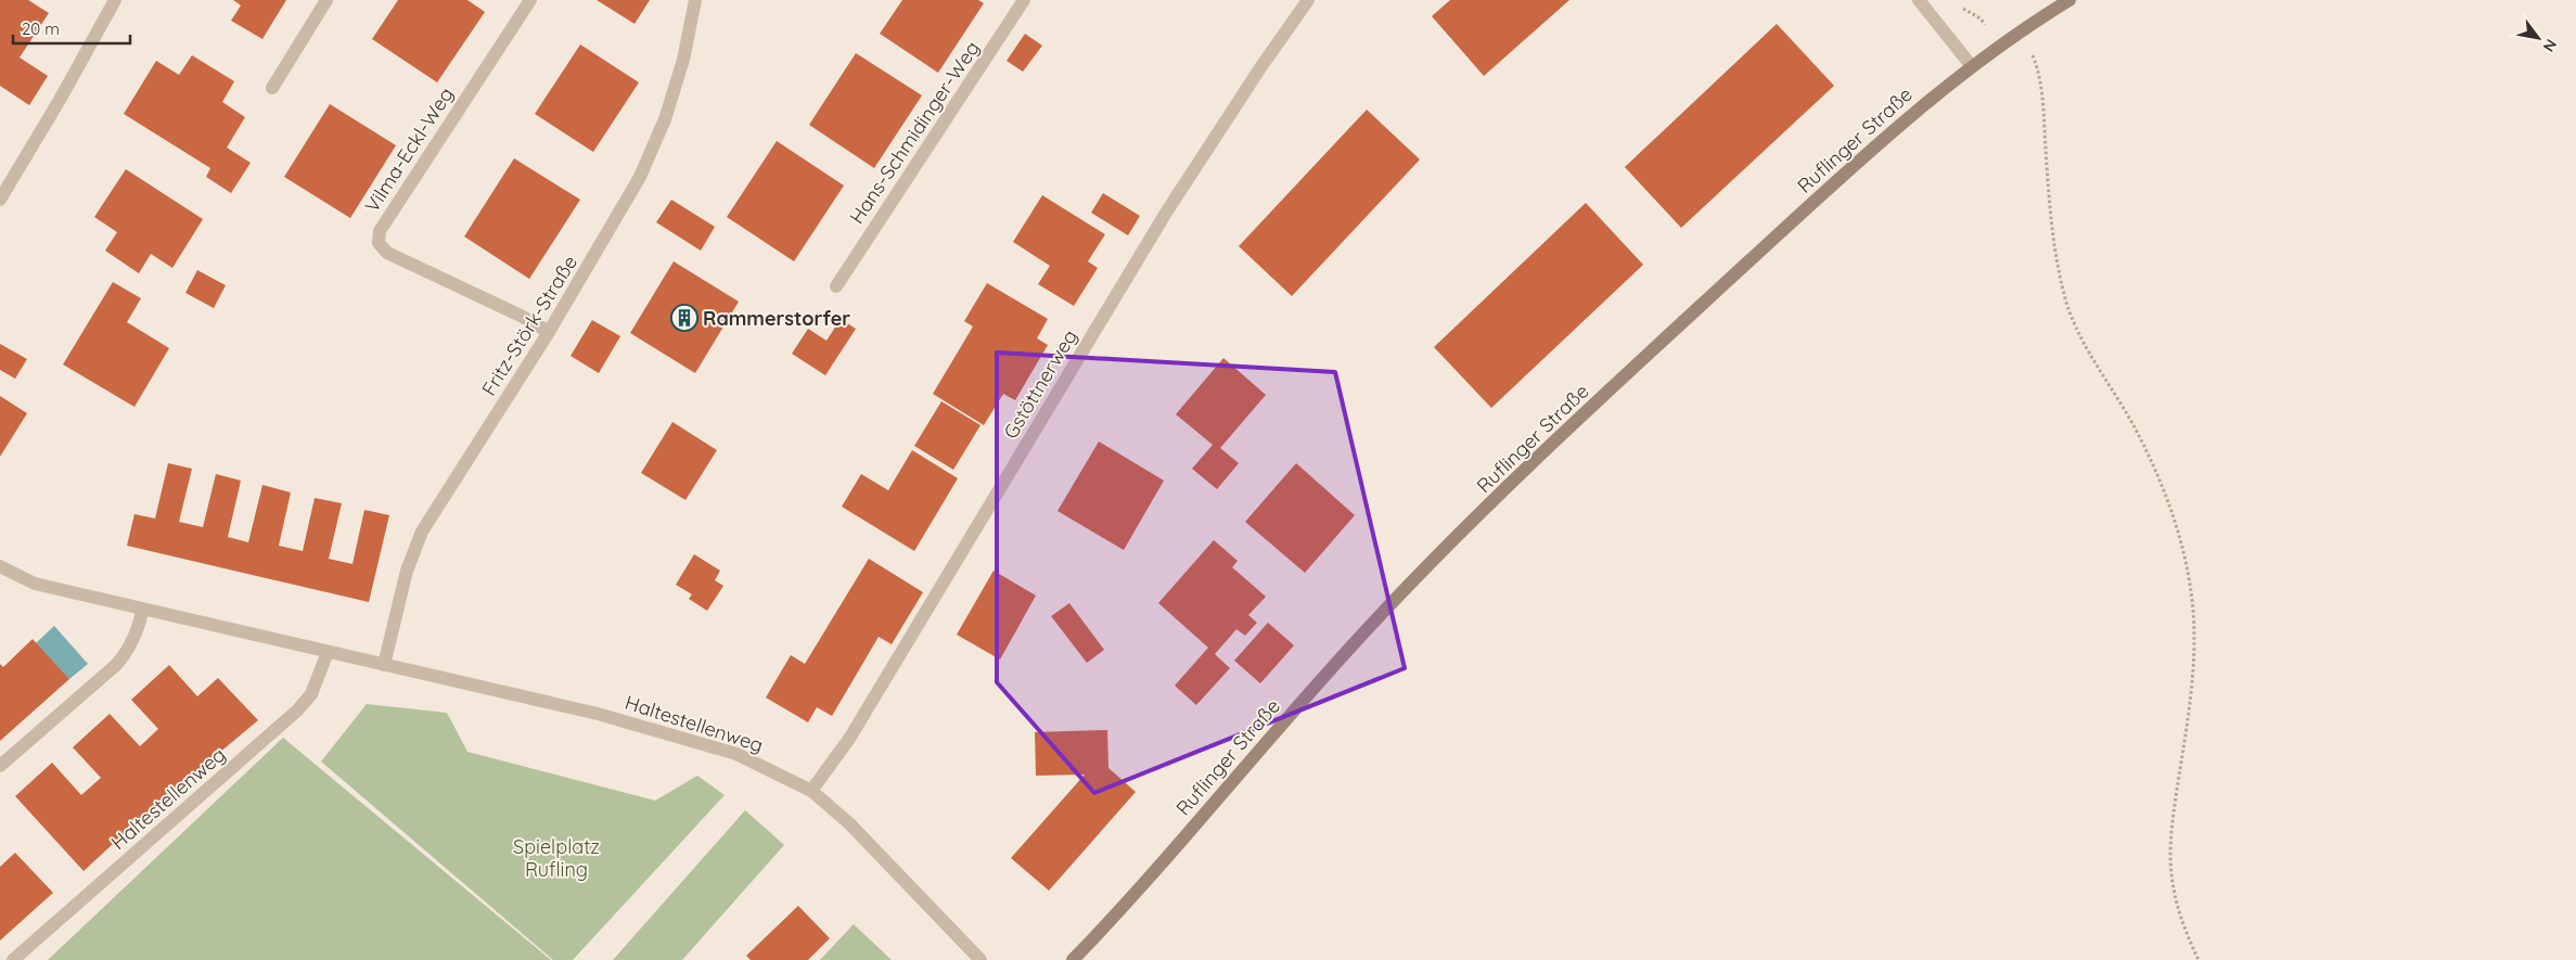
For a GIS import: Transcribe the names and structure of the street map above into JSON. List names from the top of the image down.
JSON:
{
  "streets": {
    "street": [
      "Hans-Schmidinger-Weg",
      "Ruflinger Straße",
      "Vilma-Eckl-Weg",
      "Fritz-Störk-Straße",
      "Gstöttnerweg",
      "Haltestellenweg"
    ]
  },
  "crossings": [
    ["Vilma-Eckl-Weg", "Fritz-Störk-Straße"],
    ["Fritz-Störk-Straße", "Haltestellenweg"],
    ["Gstöttnerweg", "Haltestellenweg"]
  ],
  "parks": ["Spielplatz Rufling"],
  "places": {
    "building": ["Rammerstorfer"]
  },
  "scale_bar": "20 m",
  "north": "bottom right"
}
